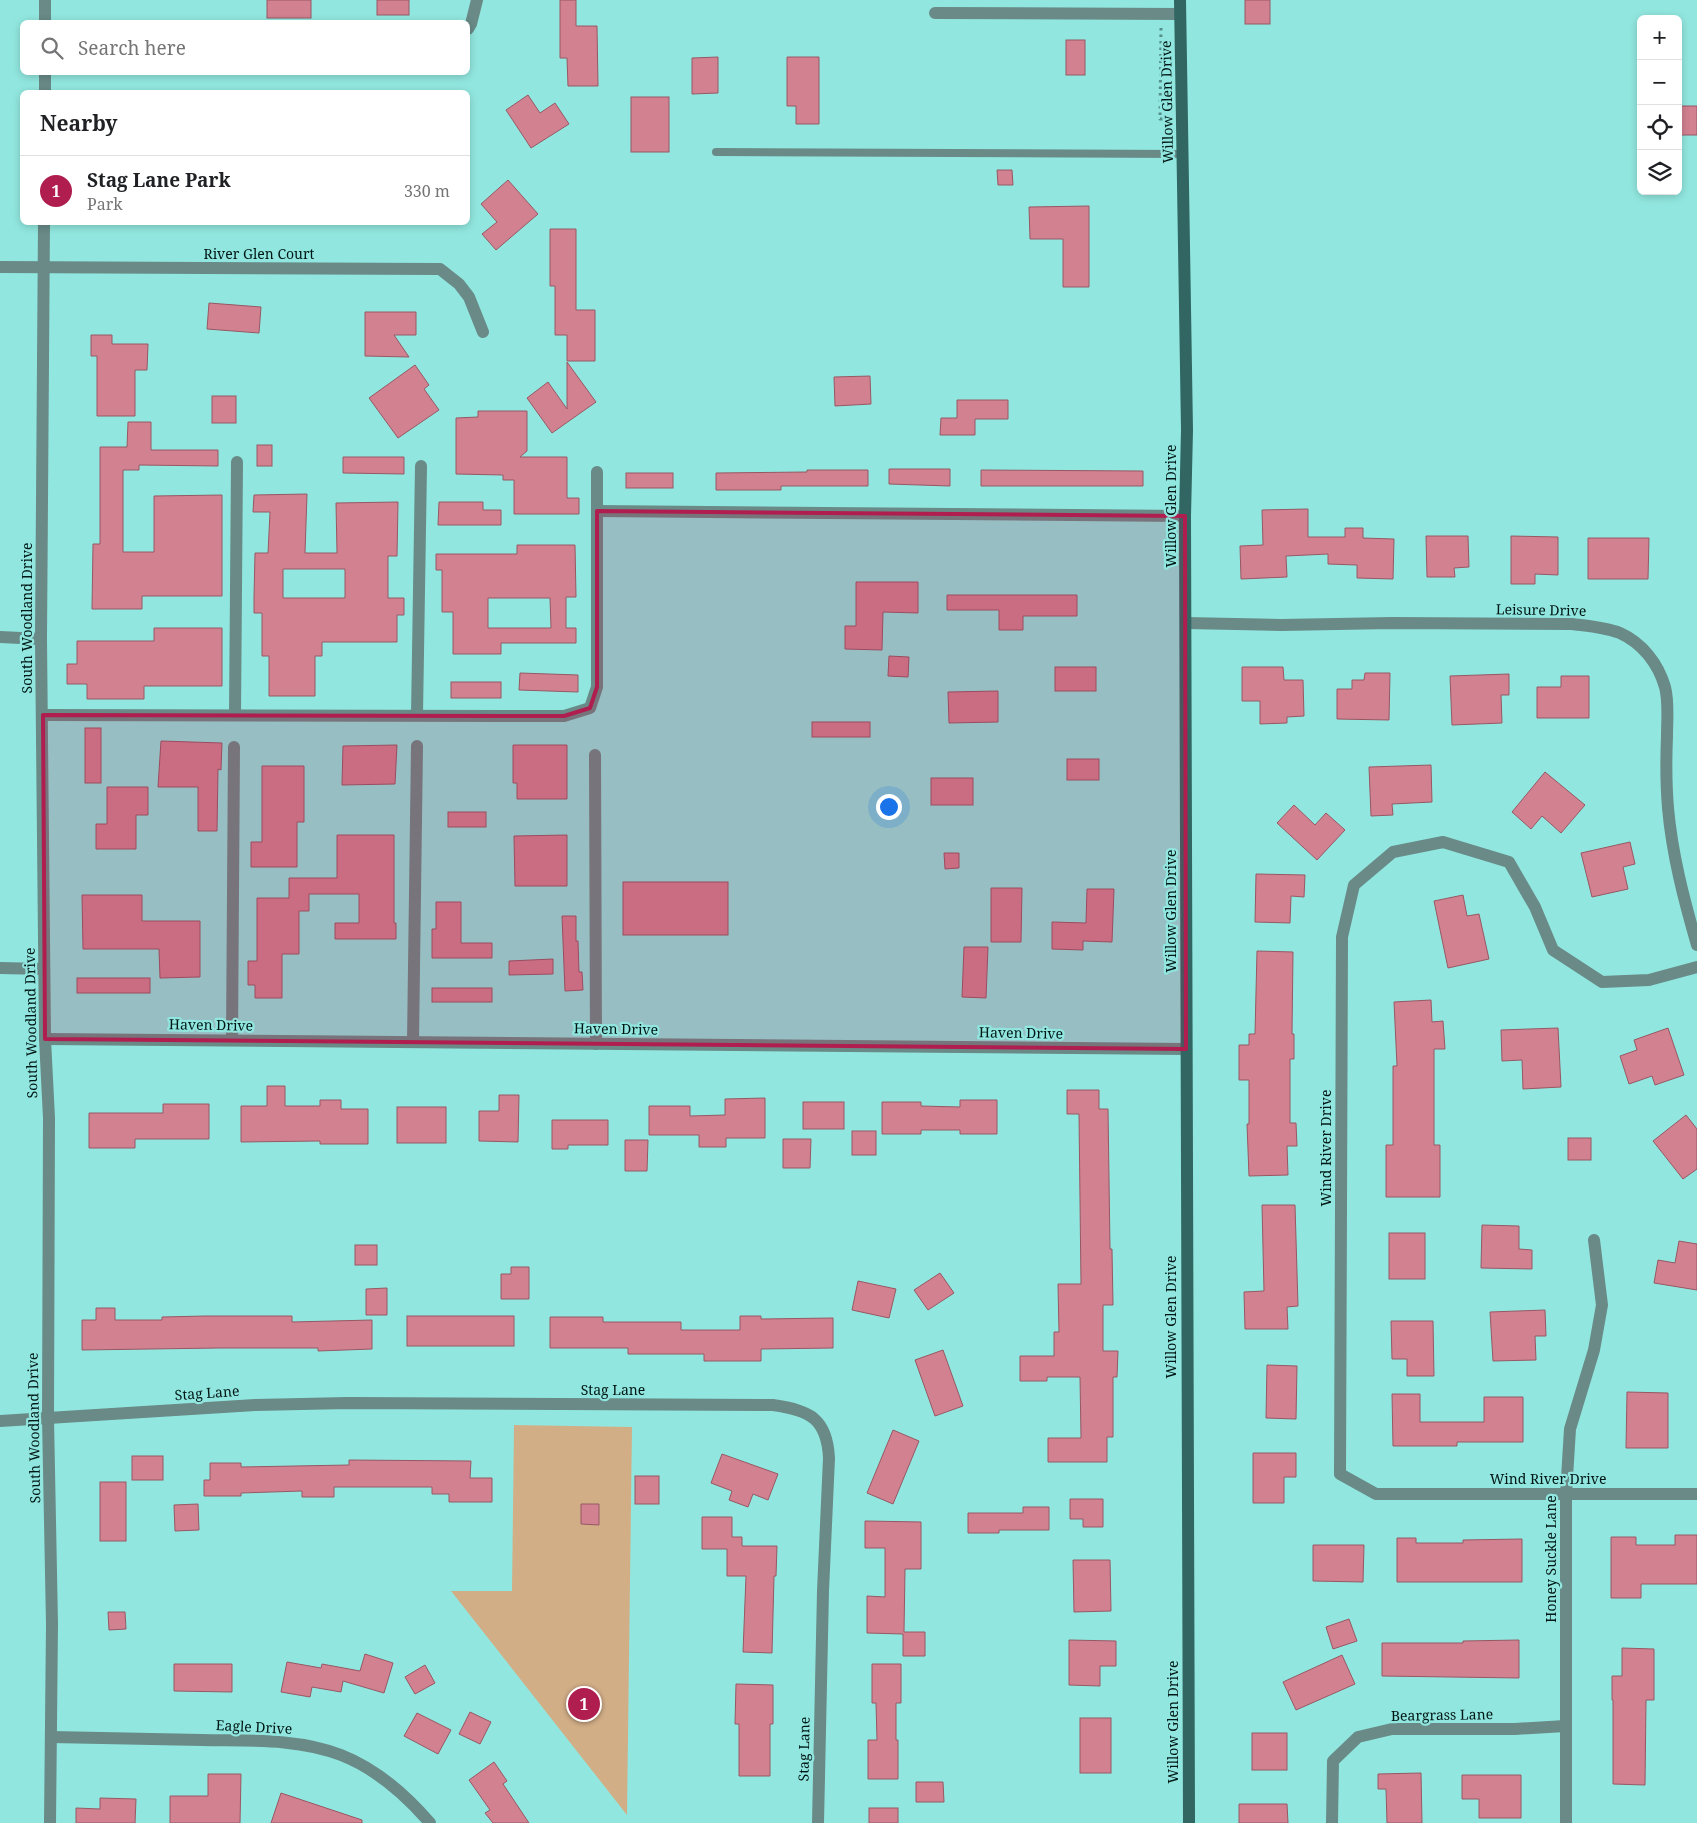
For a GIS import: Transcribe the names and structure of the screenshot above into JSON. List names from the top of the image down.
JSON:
{
  "streets": {
    "main road": ["Willow Glen Drive"],
    "street": [
      "River Glen Court",
      "Leisure Drive",
      "South Woodland Drive",
      "Haven Drive",
      "Wind River Drive",
      "Stag Lane",
      "Honey Suckle Lane",
      "Beargrass Lane",
      "Eagle Drive"
    ]
  },
  "crossings": [
    ["Willow Glen Drive", "Leisure Drive"],
    ["Willow Glen Drive", "Haven Drive"],
    ["River Glen Court", "South Woodland Drive"],
    ["South Woodland Drive", "Haven Drive"],
    ["South Woodland Drive", "Stag Lane"],
    ["South Woodland Drive", "Eagle Drive"],
    ["Wind River Drive", "Honey Suckle Lane"],
    ["Honey Suckle Lane", "Beargrass Lane"]
  ],
  "page": {
    "map_buttons": ["+", "−"],
    "search": "Search here",
    "heading": "Nearby",
    "list": [
      {
        "mark": "1",
        "name": "Stag Lane Park",
        "note": "Park",
        "value": "330 m"
      }
    ],
    "pins": "1"
  }
}
